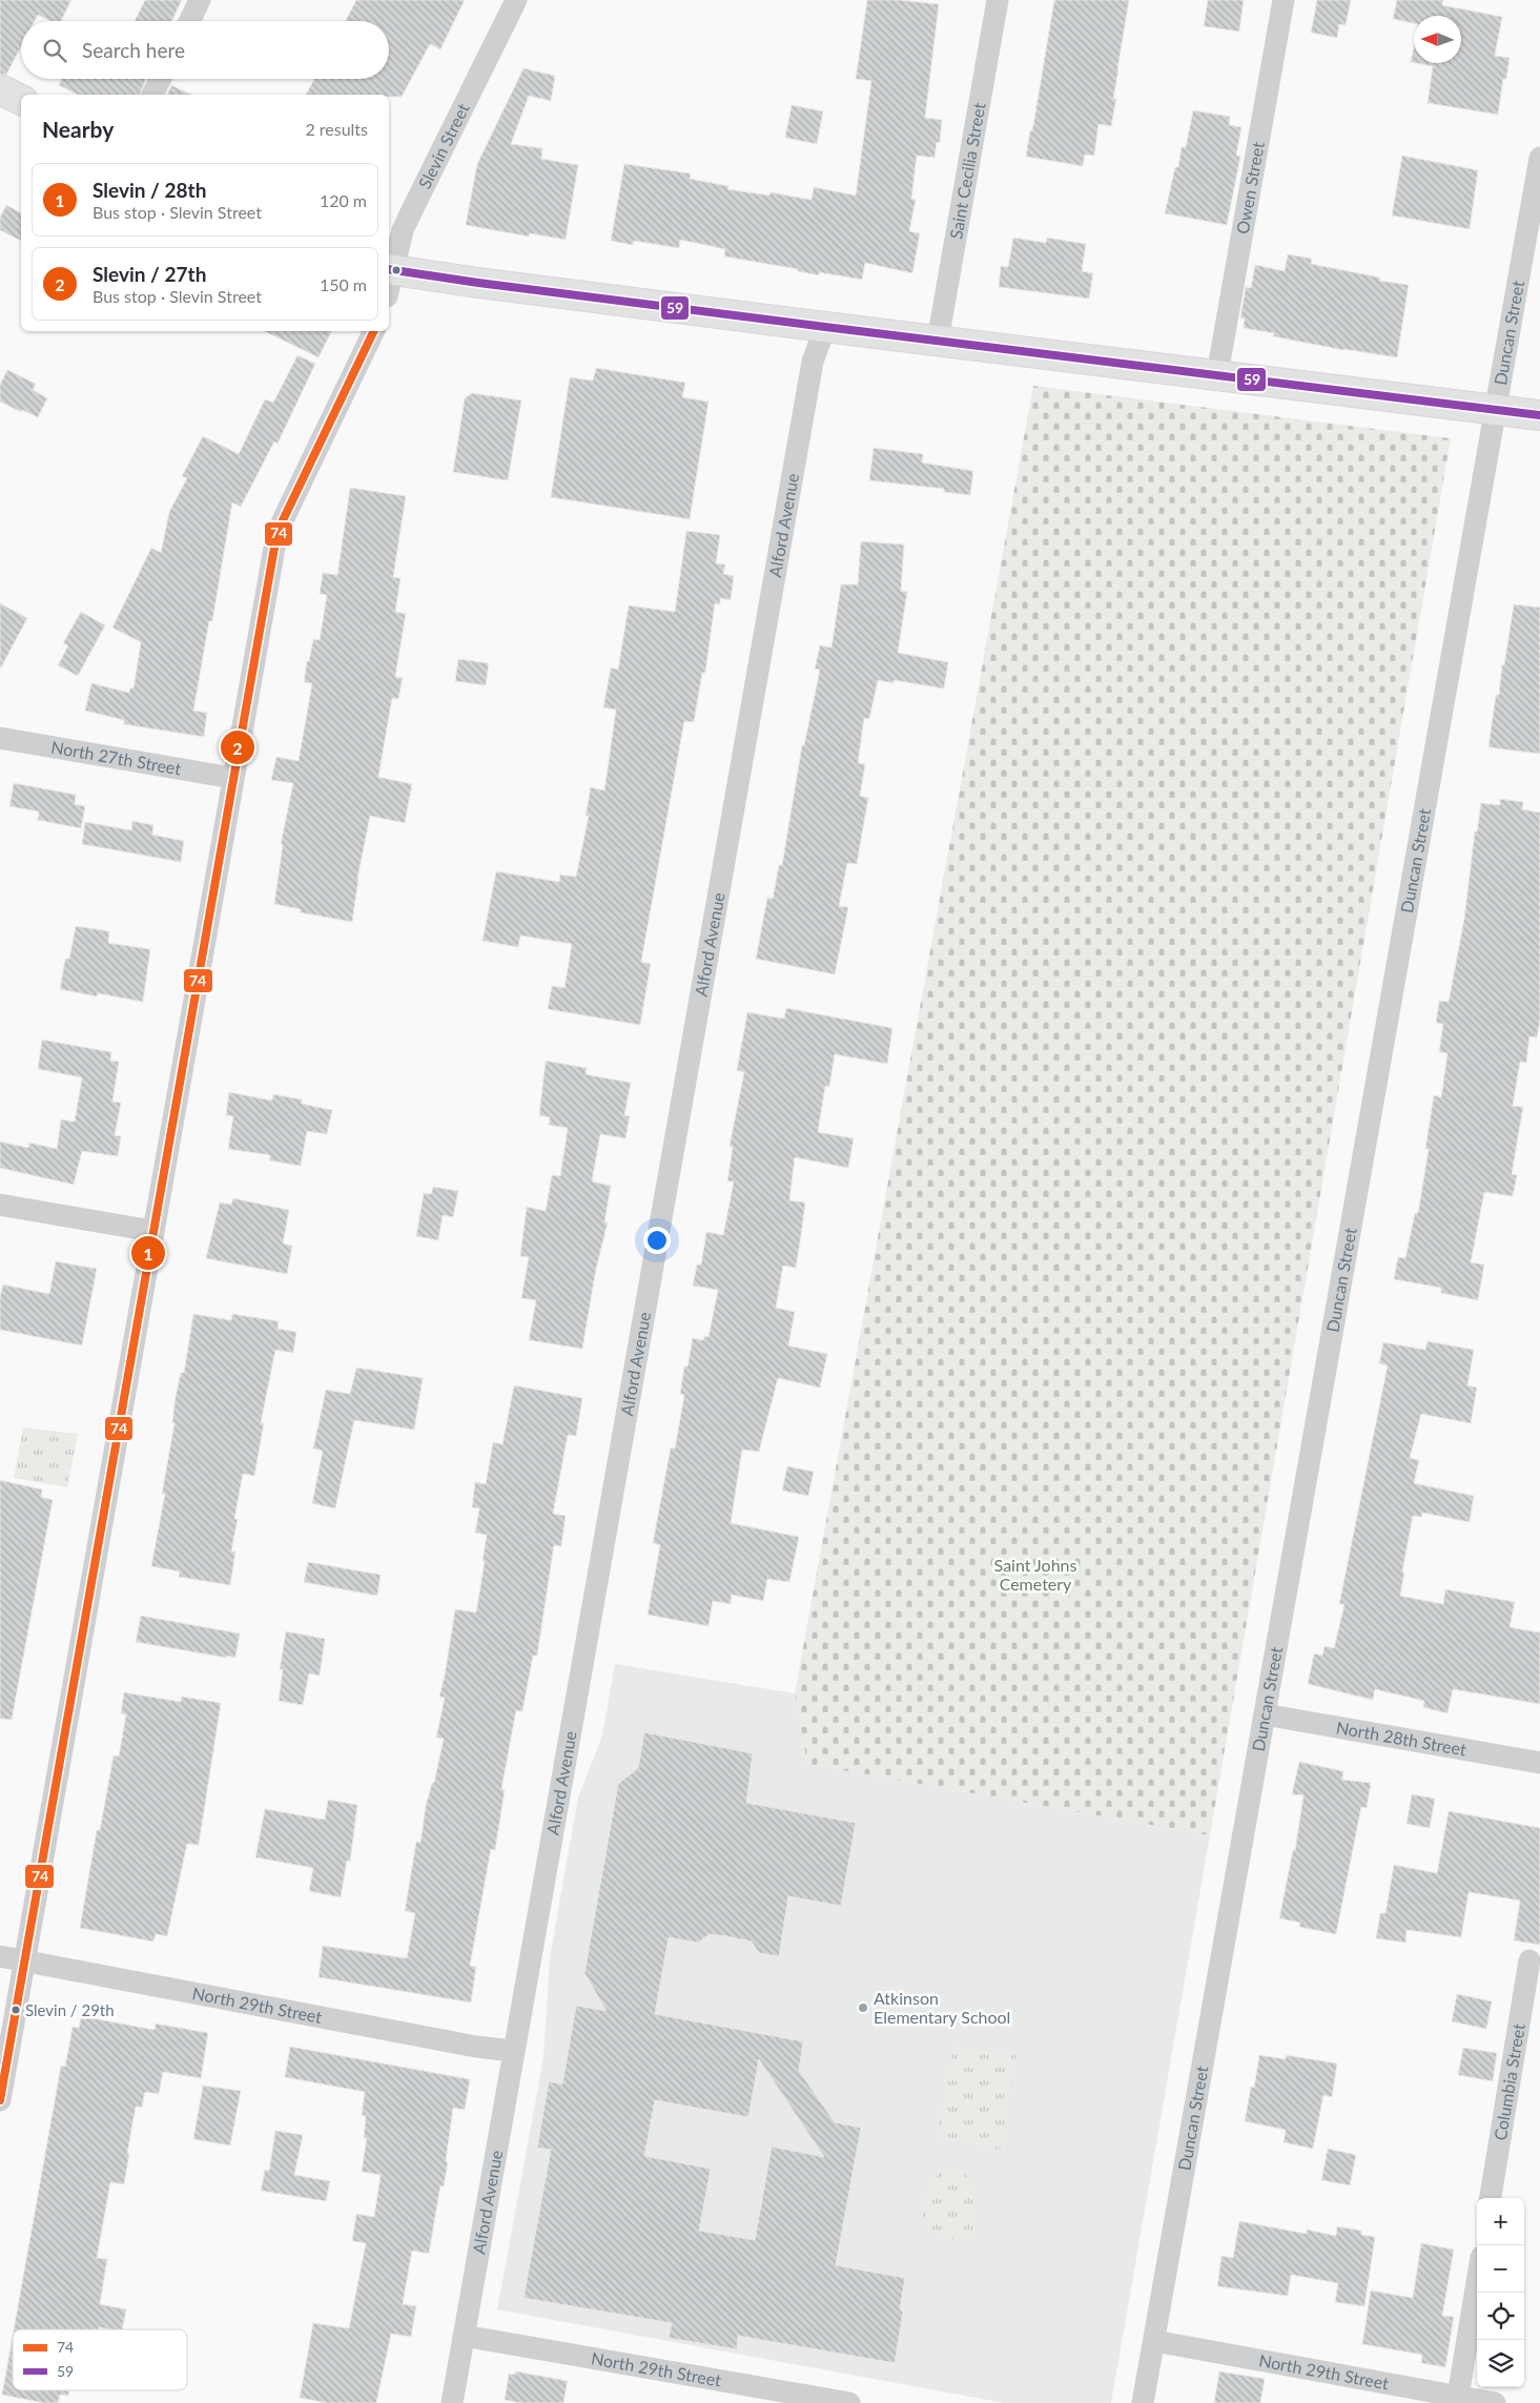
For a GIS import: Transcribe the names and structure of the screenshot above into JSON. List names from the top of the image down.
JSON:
{
  "streets": {
    "street": [
      "Slevin Street",
      "Saint Cecilia Street",
      "Owen Street",
      "Duncan Street",
      "Alford Avenue",
      "North 27th Street",
      "North 28th Street",
      "North 29th Street",
      "Columbia Street"
    ]
  },
  "crossings": [
    ["Duncan Street", "North 28th Street"],
    ["Duncan Street", "North 29th Street"],
    ["Alford Avenue", "North 29th Street"]
  ],
  "parks": ["Saint Johns Cemetery"],
  "places": ["Atkinson Elementary School", "Slevin / 29th"],
  "lines": ["transit line 59", "transit line 74"],
  "legend": ["74", "59"],
  "north": "left",
  "page": {
    "search": "Search here",
    "heading": ["Nearby", "2 results"],
    "list": [
      {
        "mark": "1",
        "name": "Slevin / 28th",
        "note": "Bus stop · Slevin Street",
        "value": "120 m"
      },
      {
        "mark": "2",
        "name": "Slevin / 27th",
        "note": "Bus stop · Slevin Street",
        "value": "150 m"
      }
    ],
    "pins": ["2", "1"],
    "map_buttons": ["+", "−"]
  }
}
